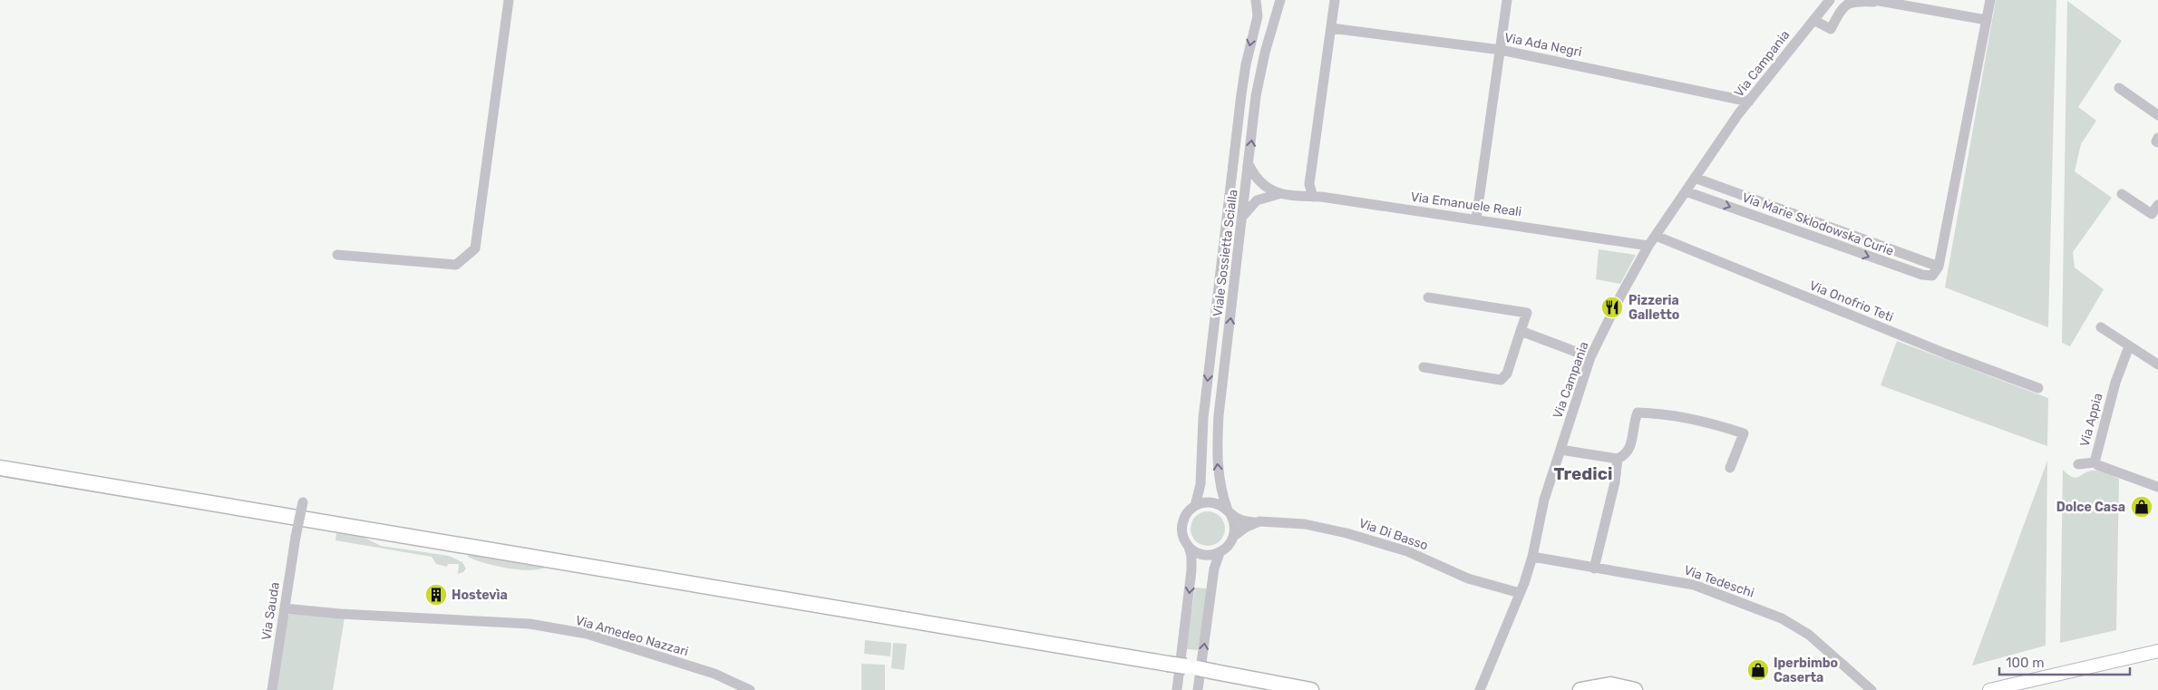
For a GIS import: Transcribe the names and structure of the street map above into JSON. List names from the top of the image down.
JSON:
{
  "streets": {
    "street": [
      "Via Ada Negri",
      "Via Campania",
      "Via Emanuele Reali",
      "Via Marie Sklodowska Curie",
      "Viale Sossietta Scialla",
      "Via Onofrio Teti",
      "Via Appia",
      "Via Di Basso",
      "Via Tedeschi",
      "Via Sauda",
      "Via Amedeo Nazzari"
    ]
  },
  "crossings": [
    ["Via Ada Negri", "Via Campania"],
    ["Via Campania", "Via Emanuele Reali"],
    ["Via Campania", "Via Marie Sklodowska Curie"],
    ["Via Campania", "Via Onofrio Teti"],
    ["Via Campania", "Via Di Basso"],
    ["Via Campania", "Via Tedeschi"],
    ["Via Emanuele Reali", "Viale Sossietta Scialla"],
    ["Viale Sossietta Scialla", "Via Di Basso"],
    ["Via Sauda", "Via Amedeo Nazzari"]
  ],
  "districts": ["Tredici"],
  "places": {
    "restaurant": ["Pizzeria Galletto"],
    "shop": ["Dolce Casa", "Iperbimbo Caserta"],
    "building": ["Hostevìa"]
  },
  "scale_bar": "100 m"
}
